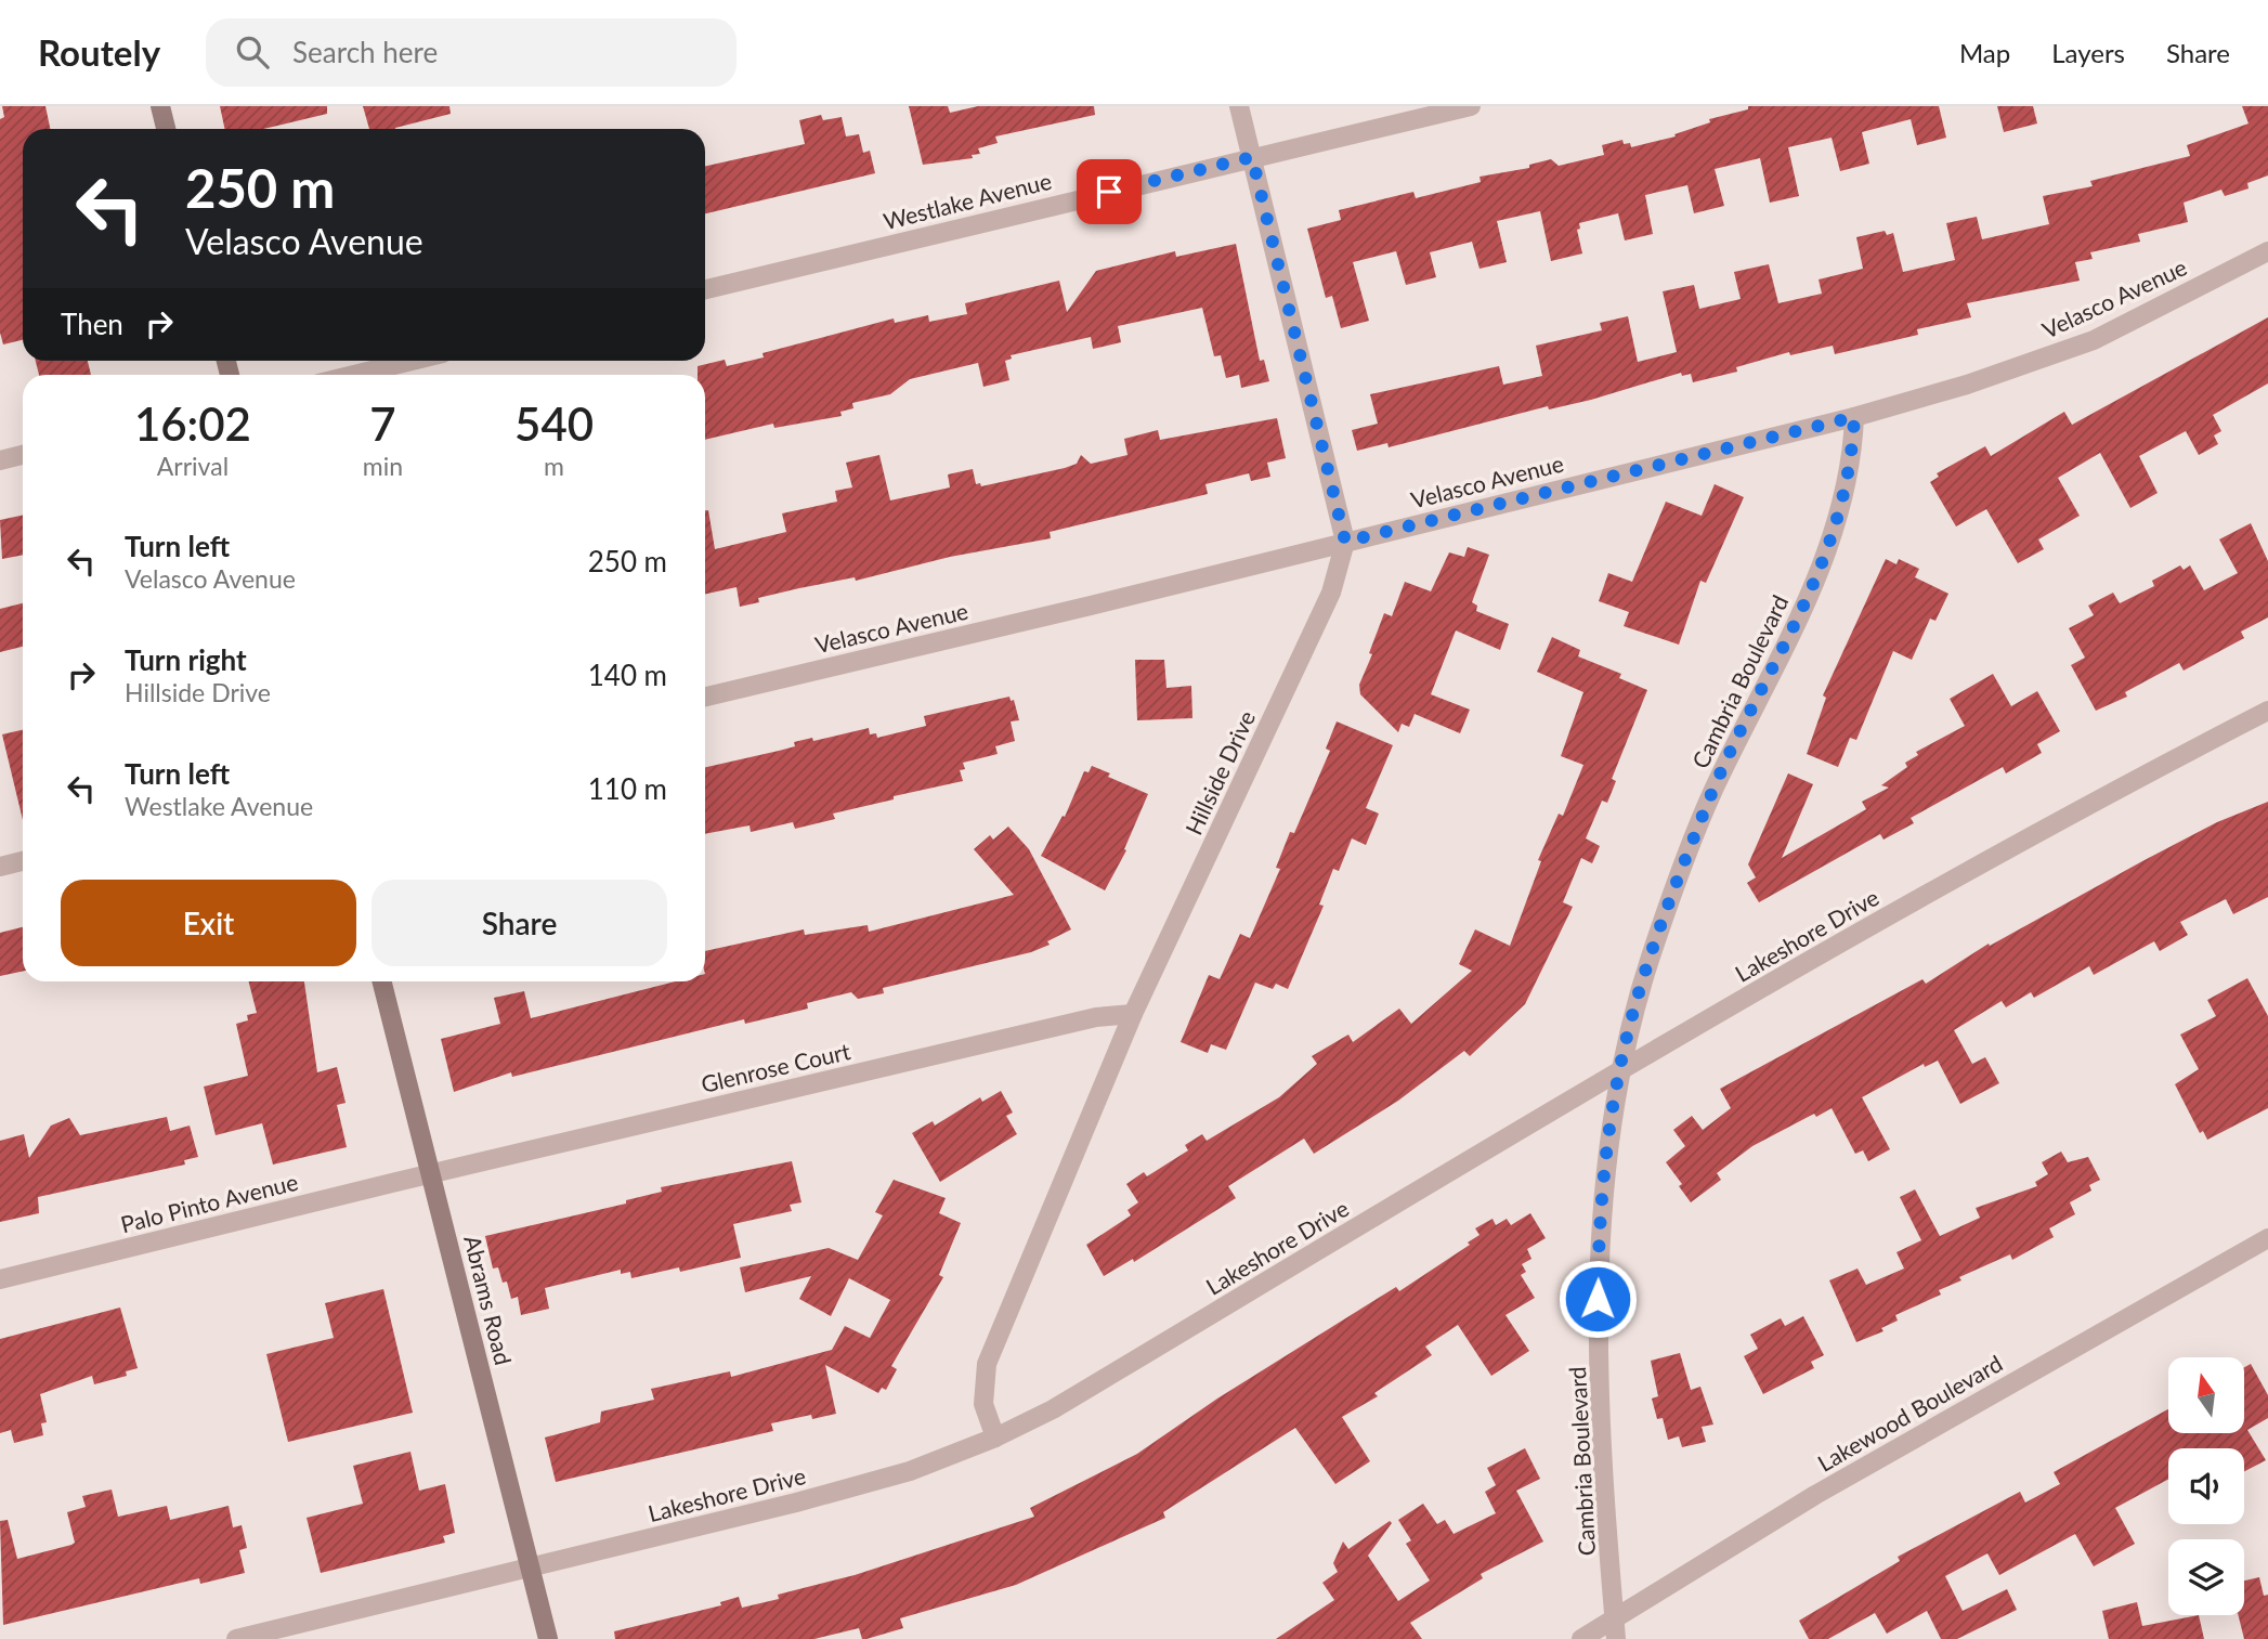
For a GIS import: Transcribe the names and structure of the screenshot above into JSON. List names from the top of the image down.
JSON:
{
  "streets": {
    "main road": ["Abrams Road"],
    "street": [
      "Westlake Avenue",
      "Velasco Avenue",
      "Cambria Boulevard",
      "Hillside Drive",
      "Lakeshore Drive",
      "Glenrose Court",
      "Palo Pinto Avenue",
      "Lakewood Boulevard"
    ]
  },
  "crossings": [
    ["Velasco Avenue", "Cambria Boulevard"],
    ["Velasco Avenue", "Hillside Drive"],
    ["Cambria Boulevard", "Lakeshore Drive"],
    ["Cambria Boulevard", "Lakewood Boulevard"],
    ["Hillside Drive", "Lakeshore Drive"],
    ["Hillside Drive", "Glenrose Court"],
    ["Lakeshore Drive", "Abrams Road"],
    ["Glenrose Court", "Palo Pinto Avenue"],
    ["Glenrose Court", "Abrams Road"],
    ["Palo Pinto Avenue", "Abrams Road"]
  ],
  "north": "top",
  "page": {
    "header": "Routely",
    "search": "Search here",
    "nav": ["Map", "Layers", "Share"],
    "turn": ["250 m", "Velasco Avenue"],
    "then": "Then",
    "eta": [
      "16:02",
      "Arrival",
      "7",
      "min",
      "540",
      "m"
    ],
    "list": [
      {
        "name": "Turn left",
        "note": "Velasco Avenue",
        "value": "250 m"
      },
      {
        "name": "Turn right",
        "note": "Hillside Drive",
        "value": "140 m"
      },
      {
        "name": "Turn left",
        "note": "Westlake Avenue",
        "value": "110 m"
      }
    ],
    "buttons": ["Exit", "Share"]
  }
}
